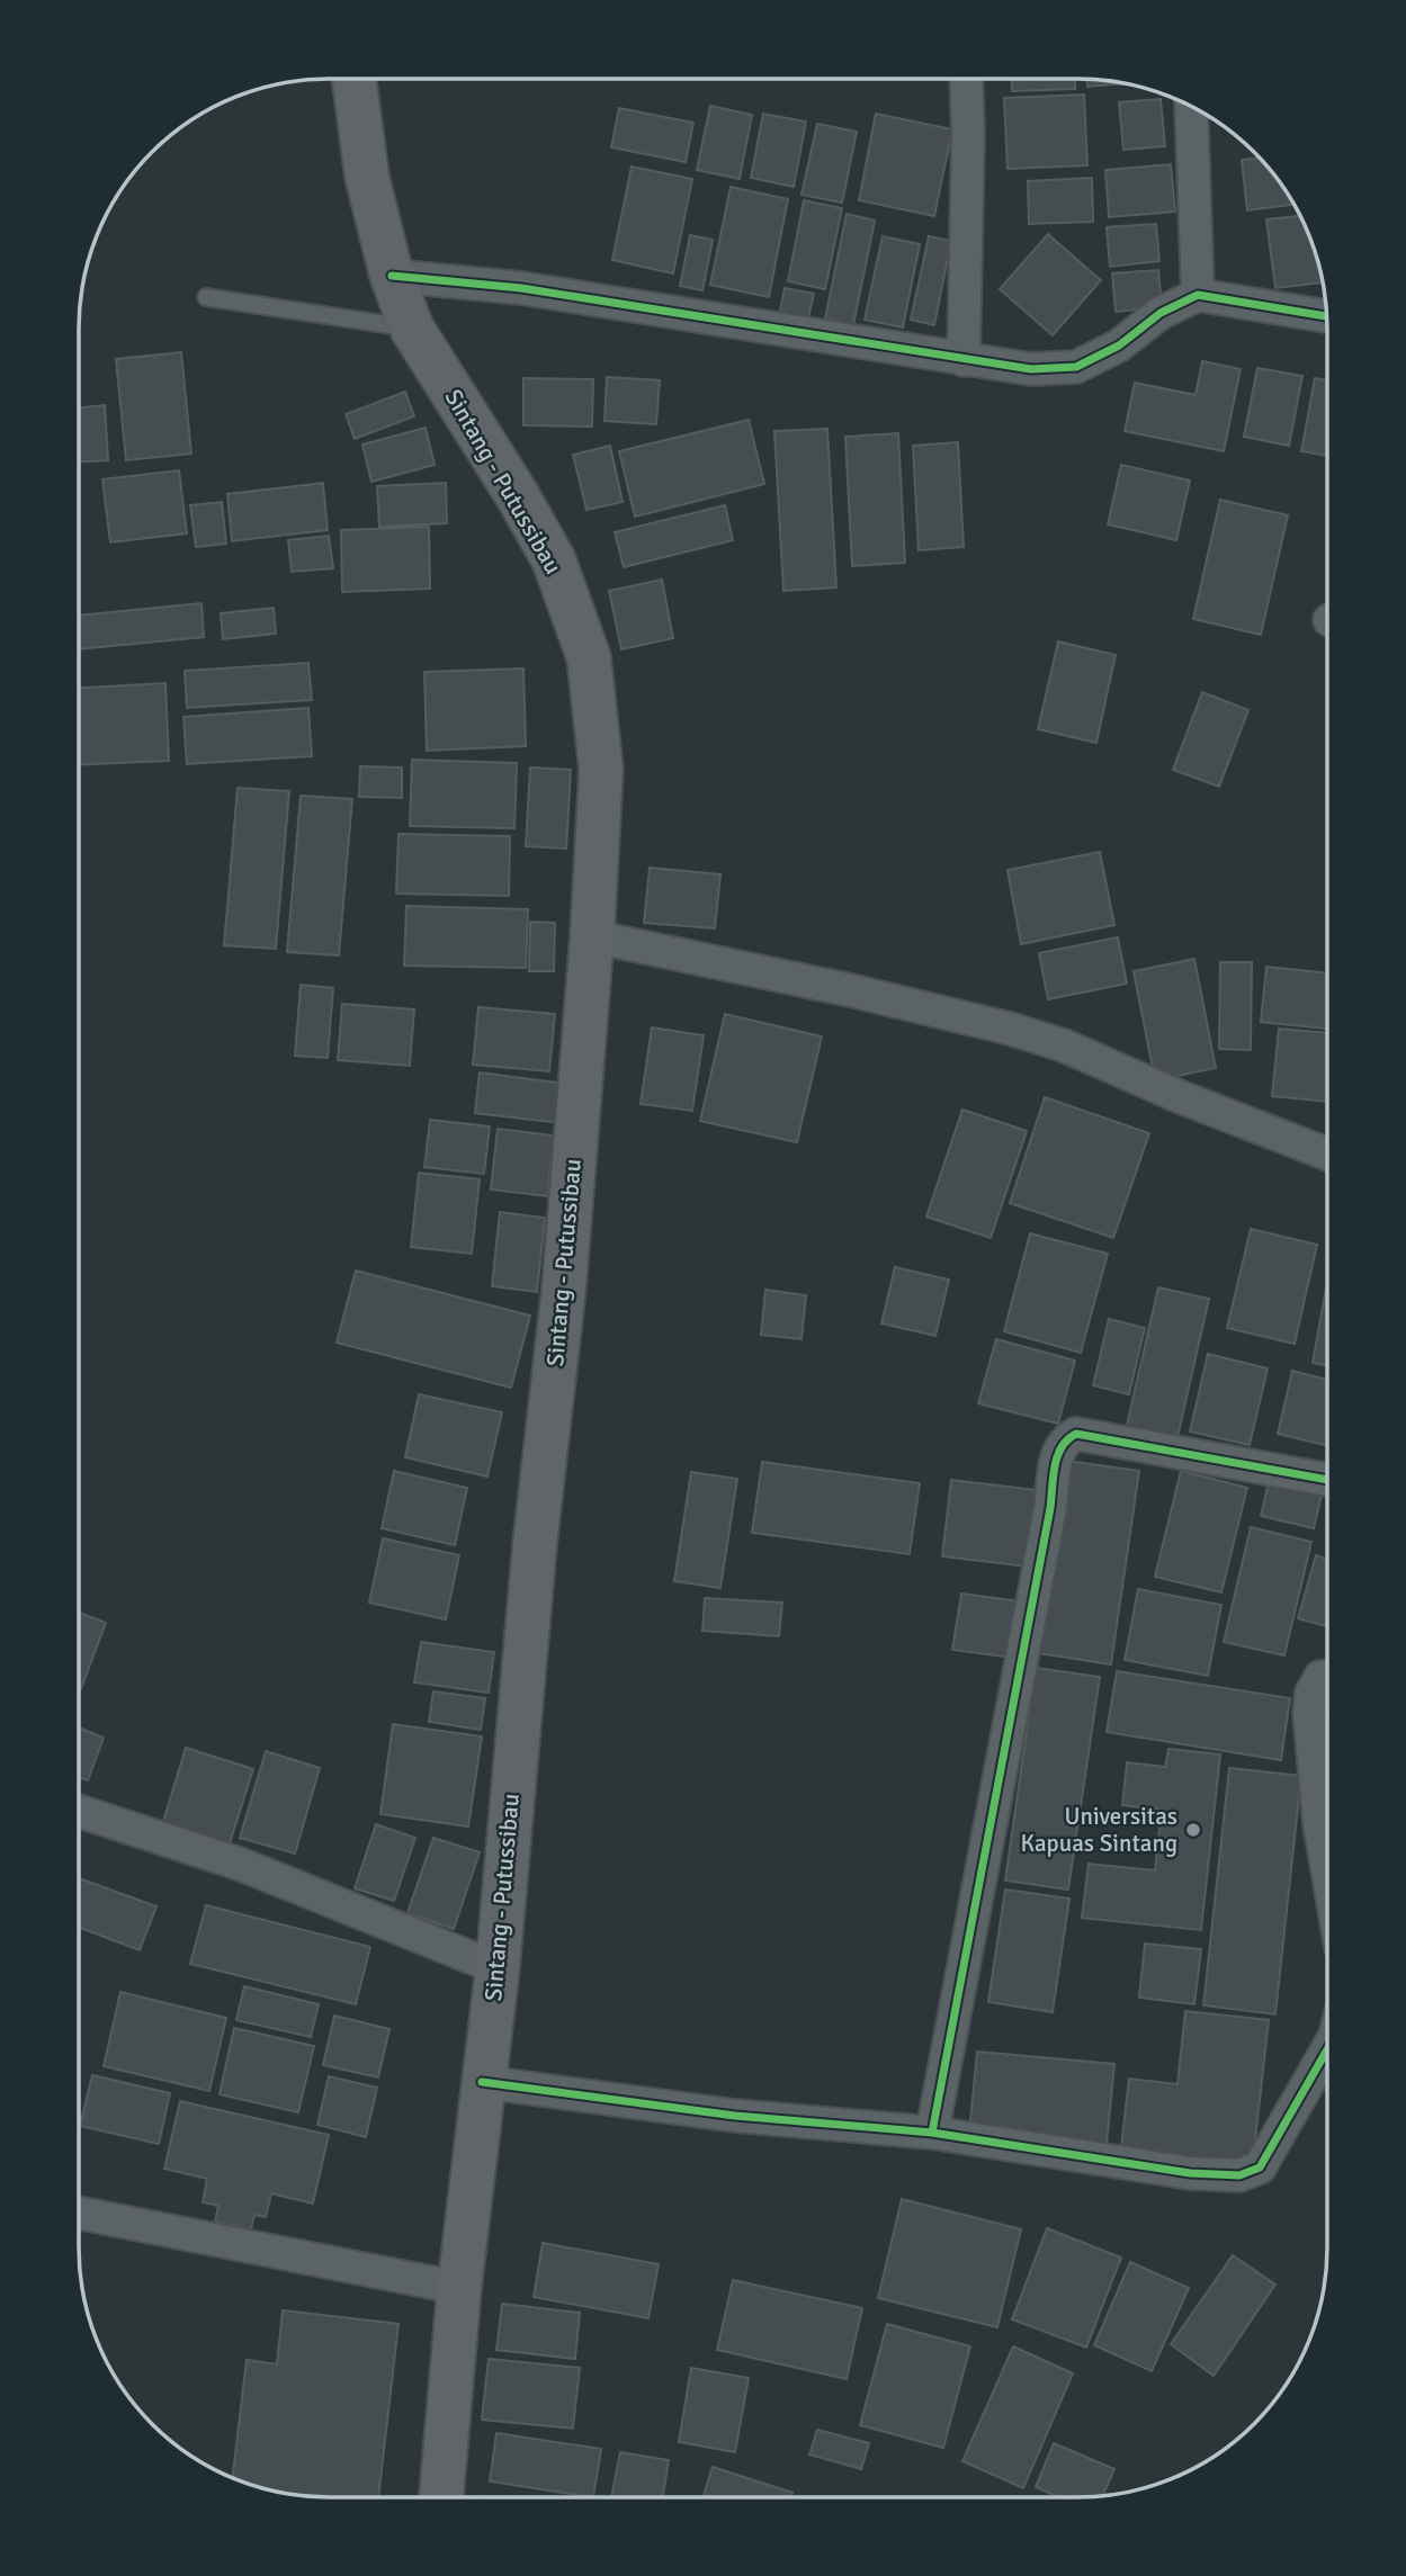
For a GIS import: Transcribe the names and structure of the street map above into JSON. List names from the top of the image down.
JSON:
{
  "streets": {
    "highway": ["Sintang - Putussibau"]
  },
  "places": ["Universitas Kapuas Sintang"]
}
